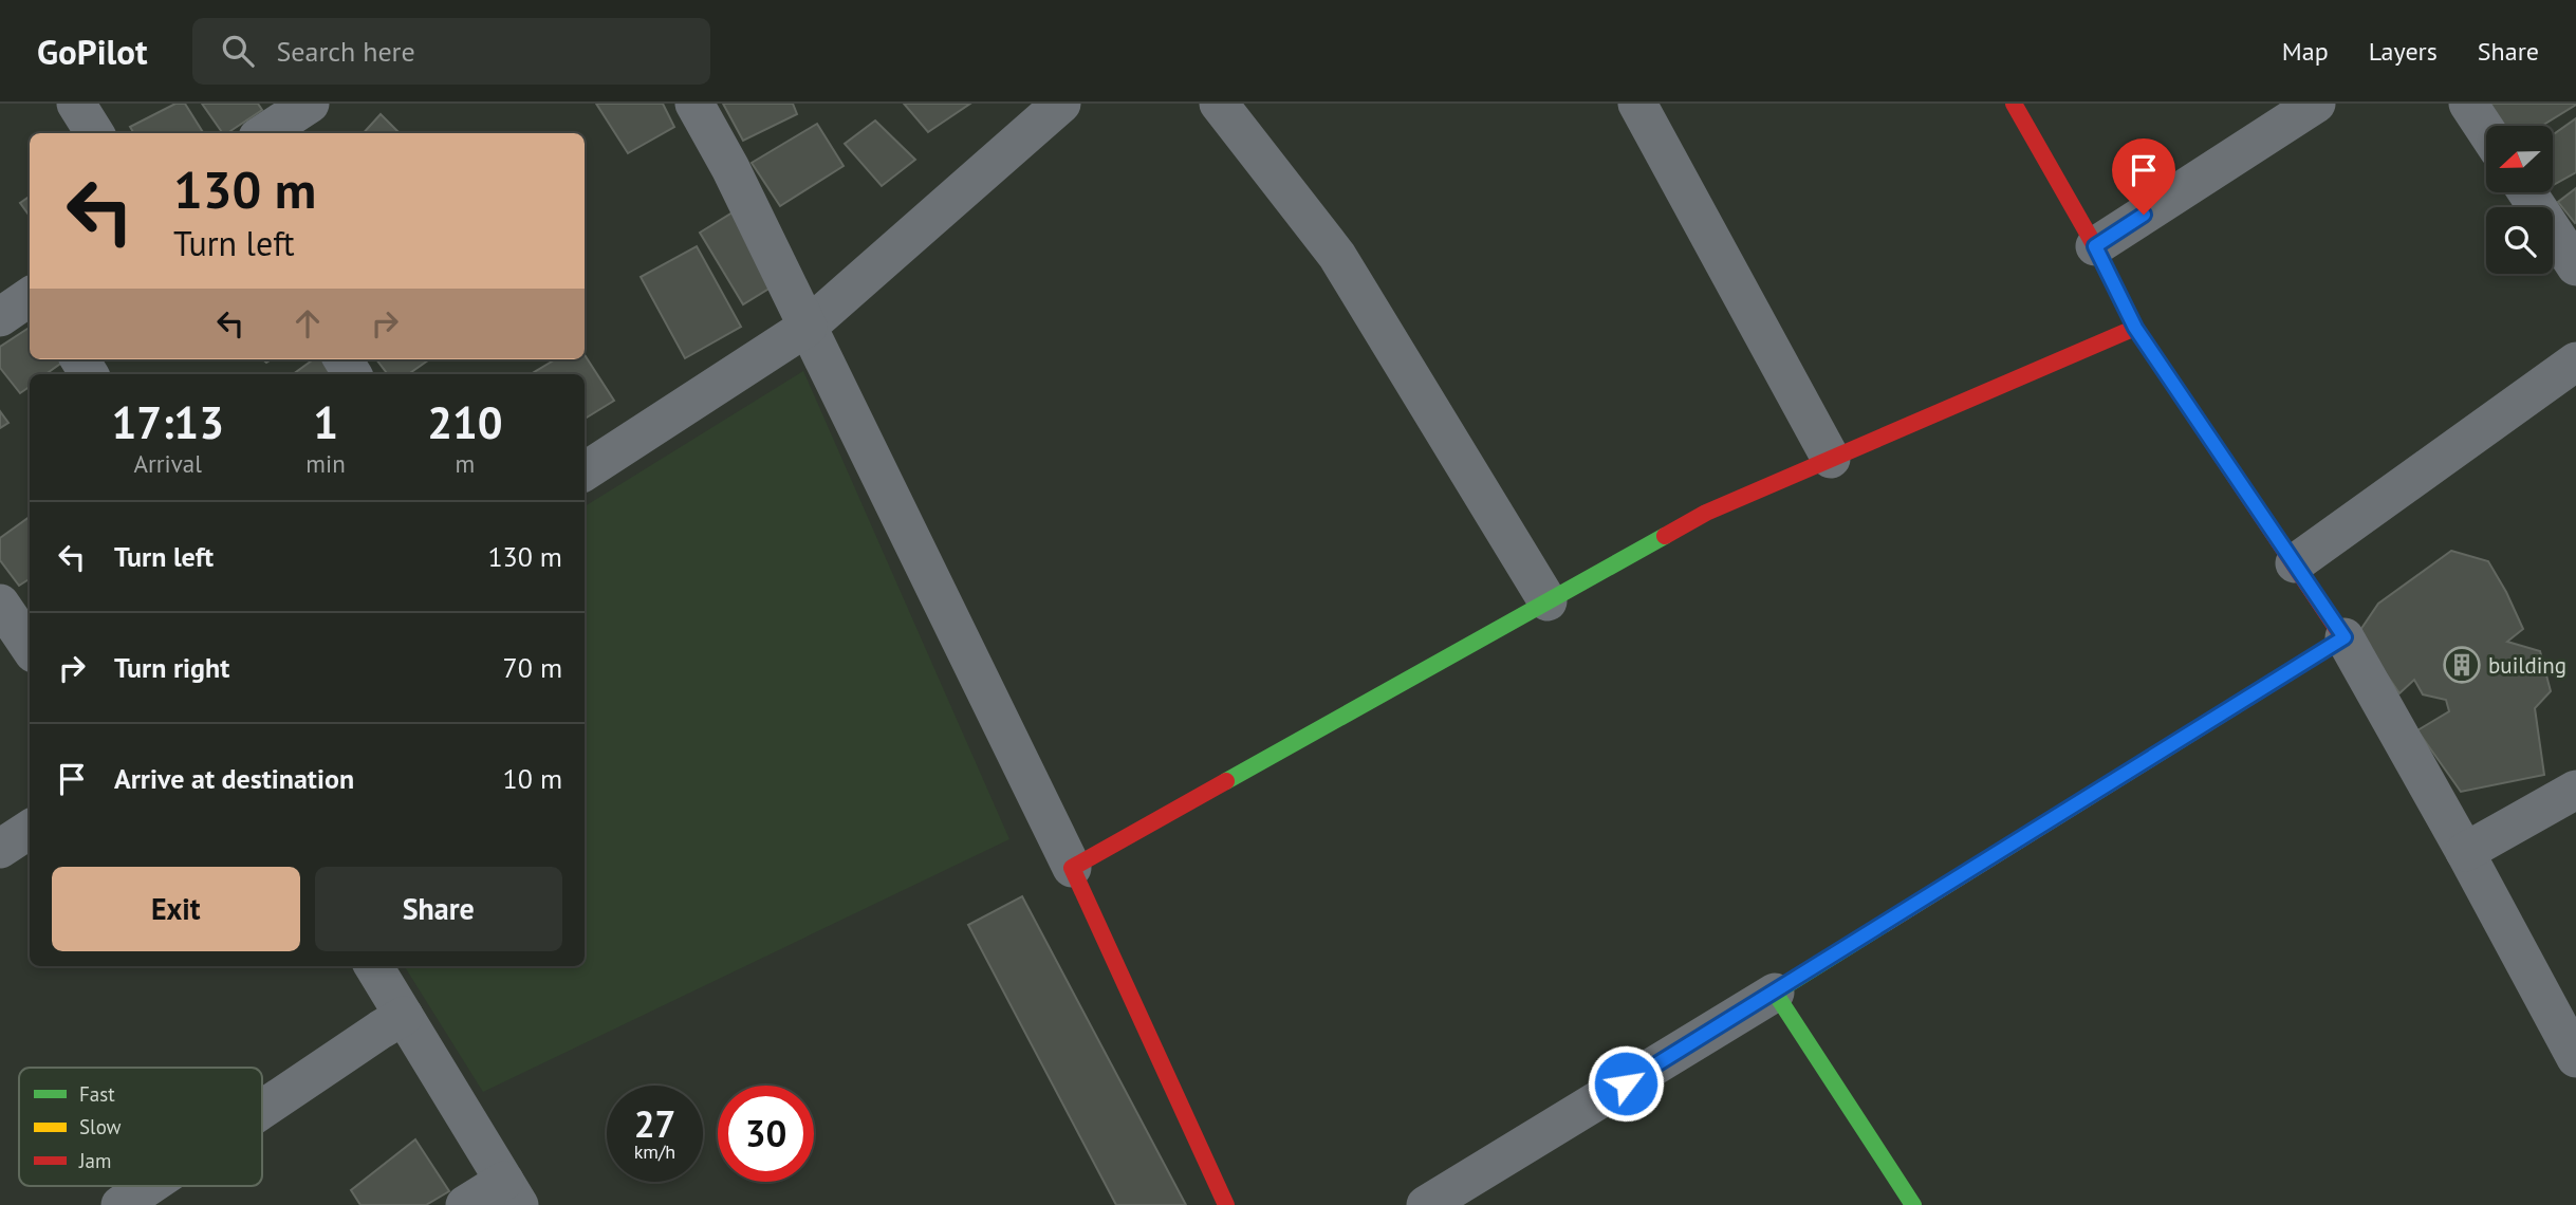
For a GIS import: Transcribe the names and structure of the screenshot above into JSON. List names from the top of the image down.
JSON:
{
  "places": {
    "building": ["building"]
  },
  "legend": ["Fast", "Slow", "Jam"],
  "north": "left",
  "page": {
    "header": "GoPilot",
    "search": "Search here",
    "nav": ["Map", "Layers", "Share"],
    "turn": ["130 m", "Turn left"],
    "eta": [
      "17:13",
      "Arrival",
      "1",
      "min",
      "210",
      "m"
    ],
    "list": [
      {
        "name": "Turn left",
        "value": "130 m"
      },
      {
        "name": "Turn right",
        "value": "70 m"
      },
      {
        "name": "Arrive at destination",
        "value": "10 m"
      }
    ],
    "buttons": ["Exit", "Share"],
    "speed": "27 km/h",
    "limit": "30"
  }
}
